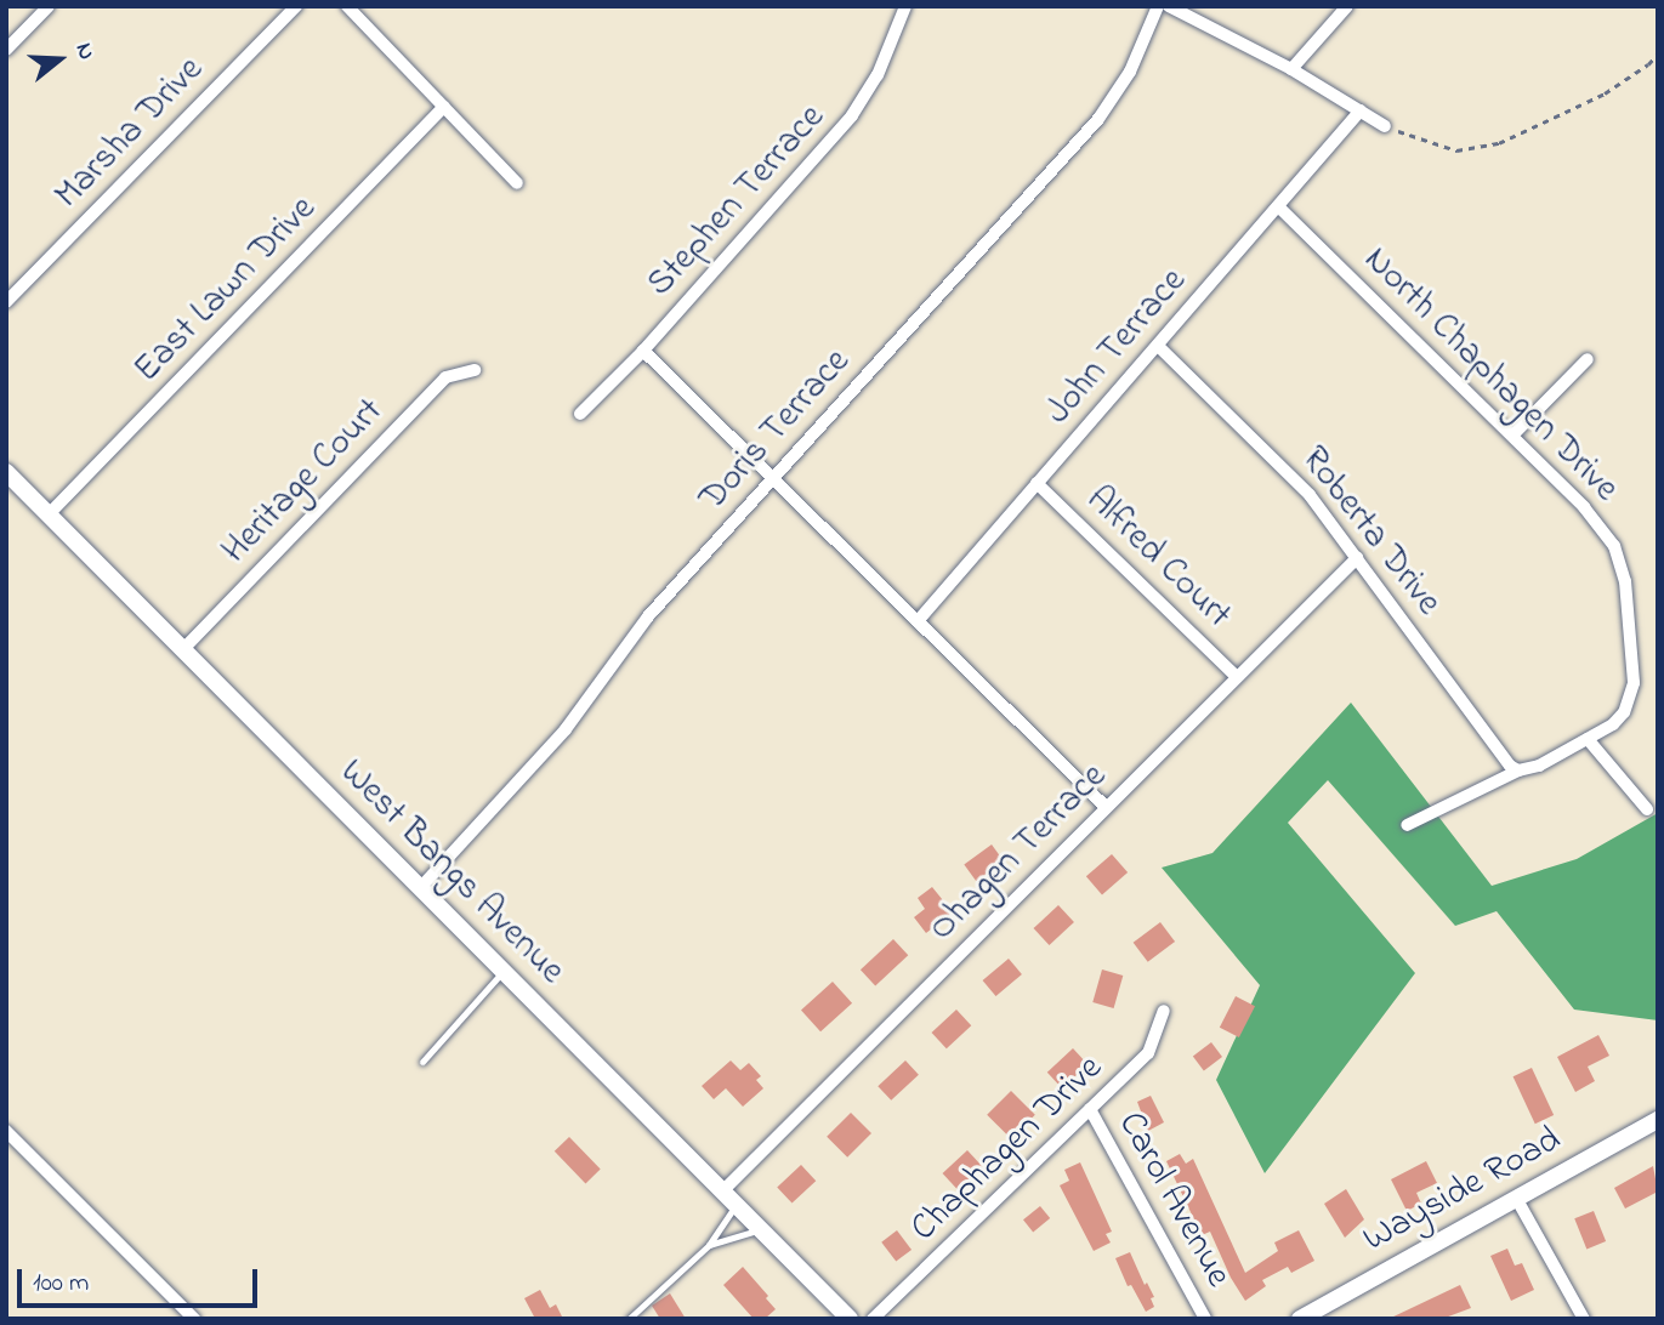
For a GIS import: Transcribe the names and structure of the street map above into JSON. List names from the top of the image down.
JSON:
{
  "streets": {
    "street": [
      "Marsha Drive",
      "Stephen Terrace",
      "East Lawn Drive",
      "John Terrace",
      "North Chaphagen Drive",
      "Doris Terrace",
      "Heritage Court",
      "Roberta Drive",
      "Alfred Court",
      "Ohagen Terrace",
      "West Bangs Avenue",
      "Chaphagen Drive",
      "Wayside Road",
      "Carol Avenue"
    ]
  },
  "crossings": [
    ["East Lawn Drive", "West Bangs Avenue"],
    ["John Terrace", "North Chaphagen Drive"],
    ["John Terrace", "Roberta Drive"],
    ["John Terrace", "Alfred Court"],
    ["North Chaphagen Drive", "Roberta Drive"],
    ["Doris Terrace", "West Bangs Avenue"],
    ["Heritage Court", "West Bangs Avenue"],
    ["Roberta Drive", "Ohagen Terrace"],
    ["Alfred Court", "Ohagen Terrace"],
    ["Ohagen Terrace", "West Bangs Avenue"],
    ["Chaphagen Drive", "Carol Avenue"]
  ],
  "scale_bar": "100 m",
  "north": "right"
}
